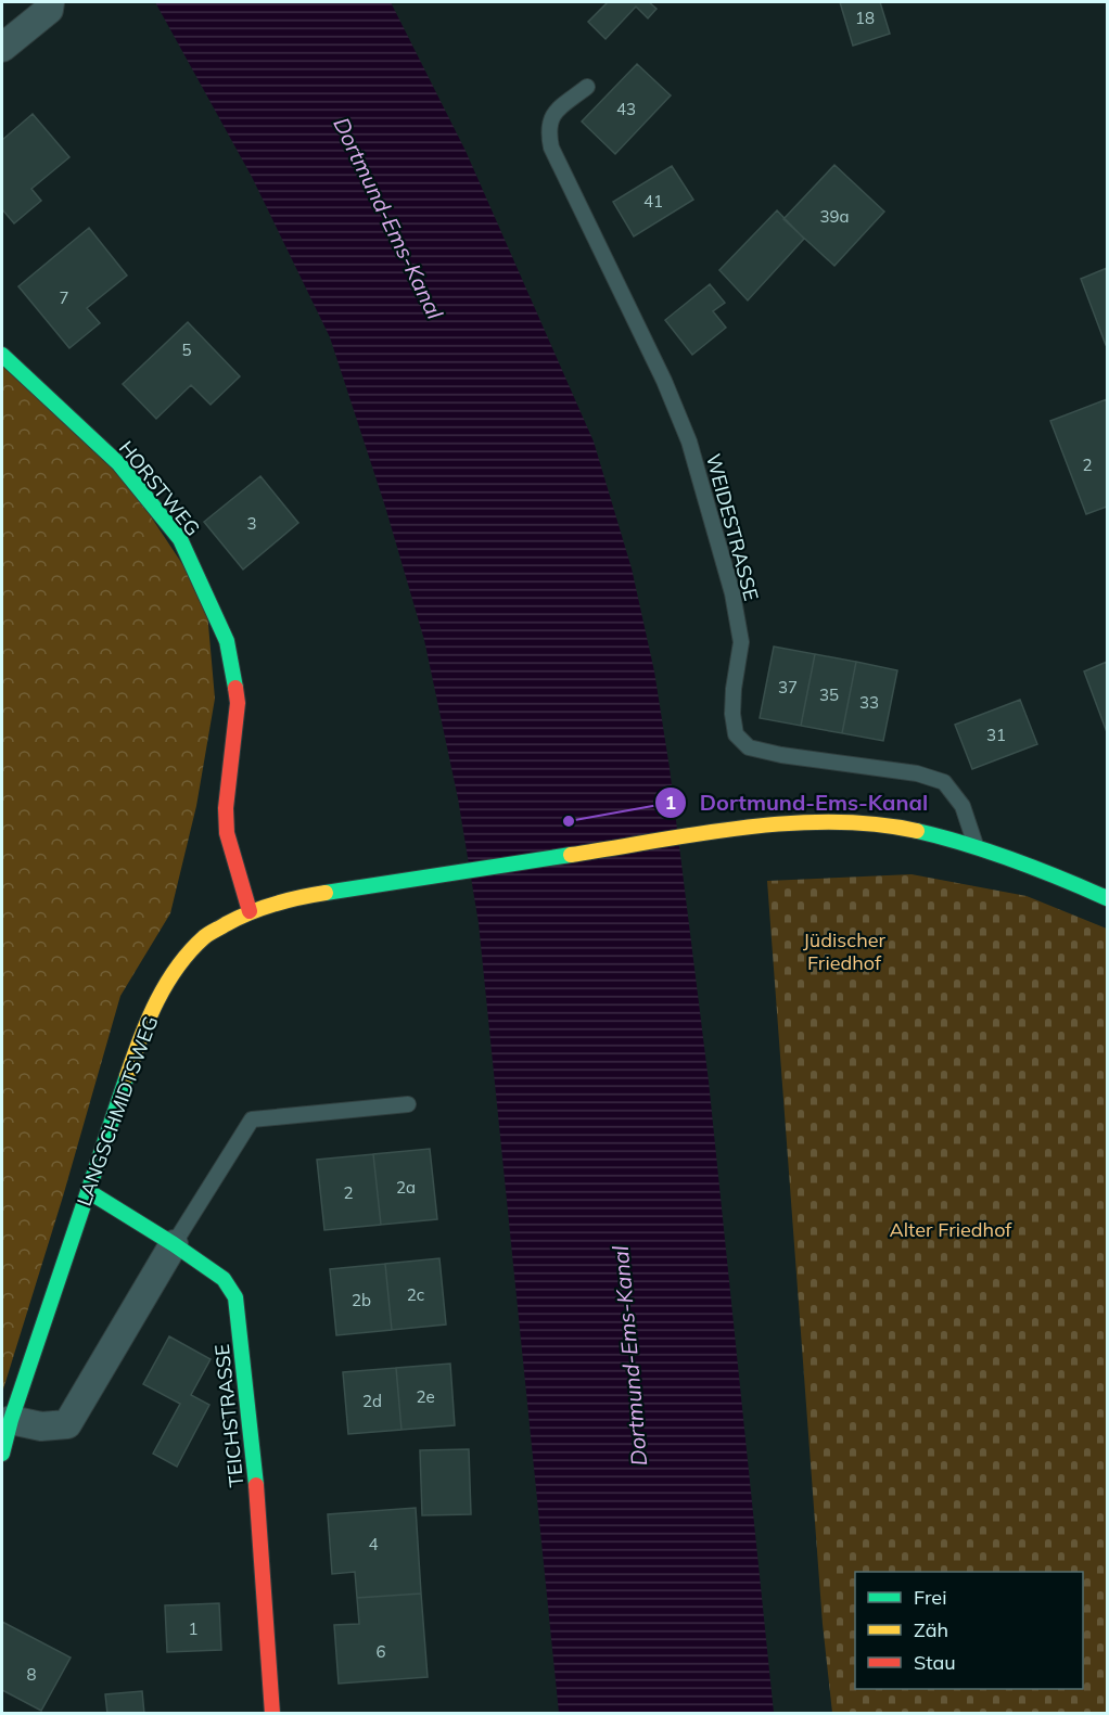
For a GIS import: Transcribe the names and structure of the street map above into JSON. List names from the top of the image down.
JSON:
{
  "streets": {
    "street": ["HORSTWEG", "LANGSCHMIDTSWEG", "TEICHSTRASSE"],
    "lane": ["WEIDESTRASSE"]
  },
  "crossings": [
    ["HORSTWEG", "LANGSCHMIDTSWEG"],
    ["WEIDESTRASSE", "LANGSCHMIDTSWEG"],
    ["LANGSCHMIDTSWEG", "TEICHSTRASSE"]
  ],
  "water": ["Dortmund-Ems-Kanal"],
  "parks": ["Jüdischer Friedhof", "Alter Friedhof"],
  "places": ["Dortmund-Ems-Kanal"],
  "house_numbers": [
    "18",
    "43",
    "41",
    "39a",
    "7",
    "5",
    "2",
    "3",
    "37",
    "35",
    "33",
    "31",
    "2a",
    "2",
    "2c",
    "2b",
    "2e",
    "2d",
    "4",
    "1",
    "6",
    "8"
  ],
  "legend": ["Frei", "Zäh", "Stau"]
}
